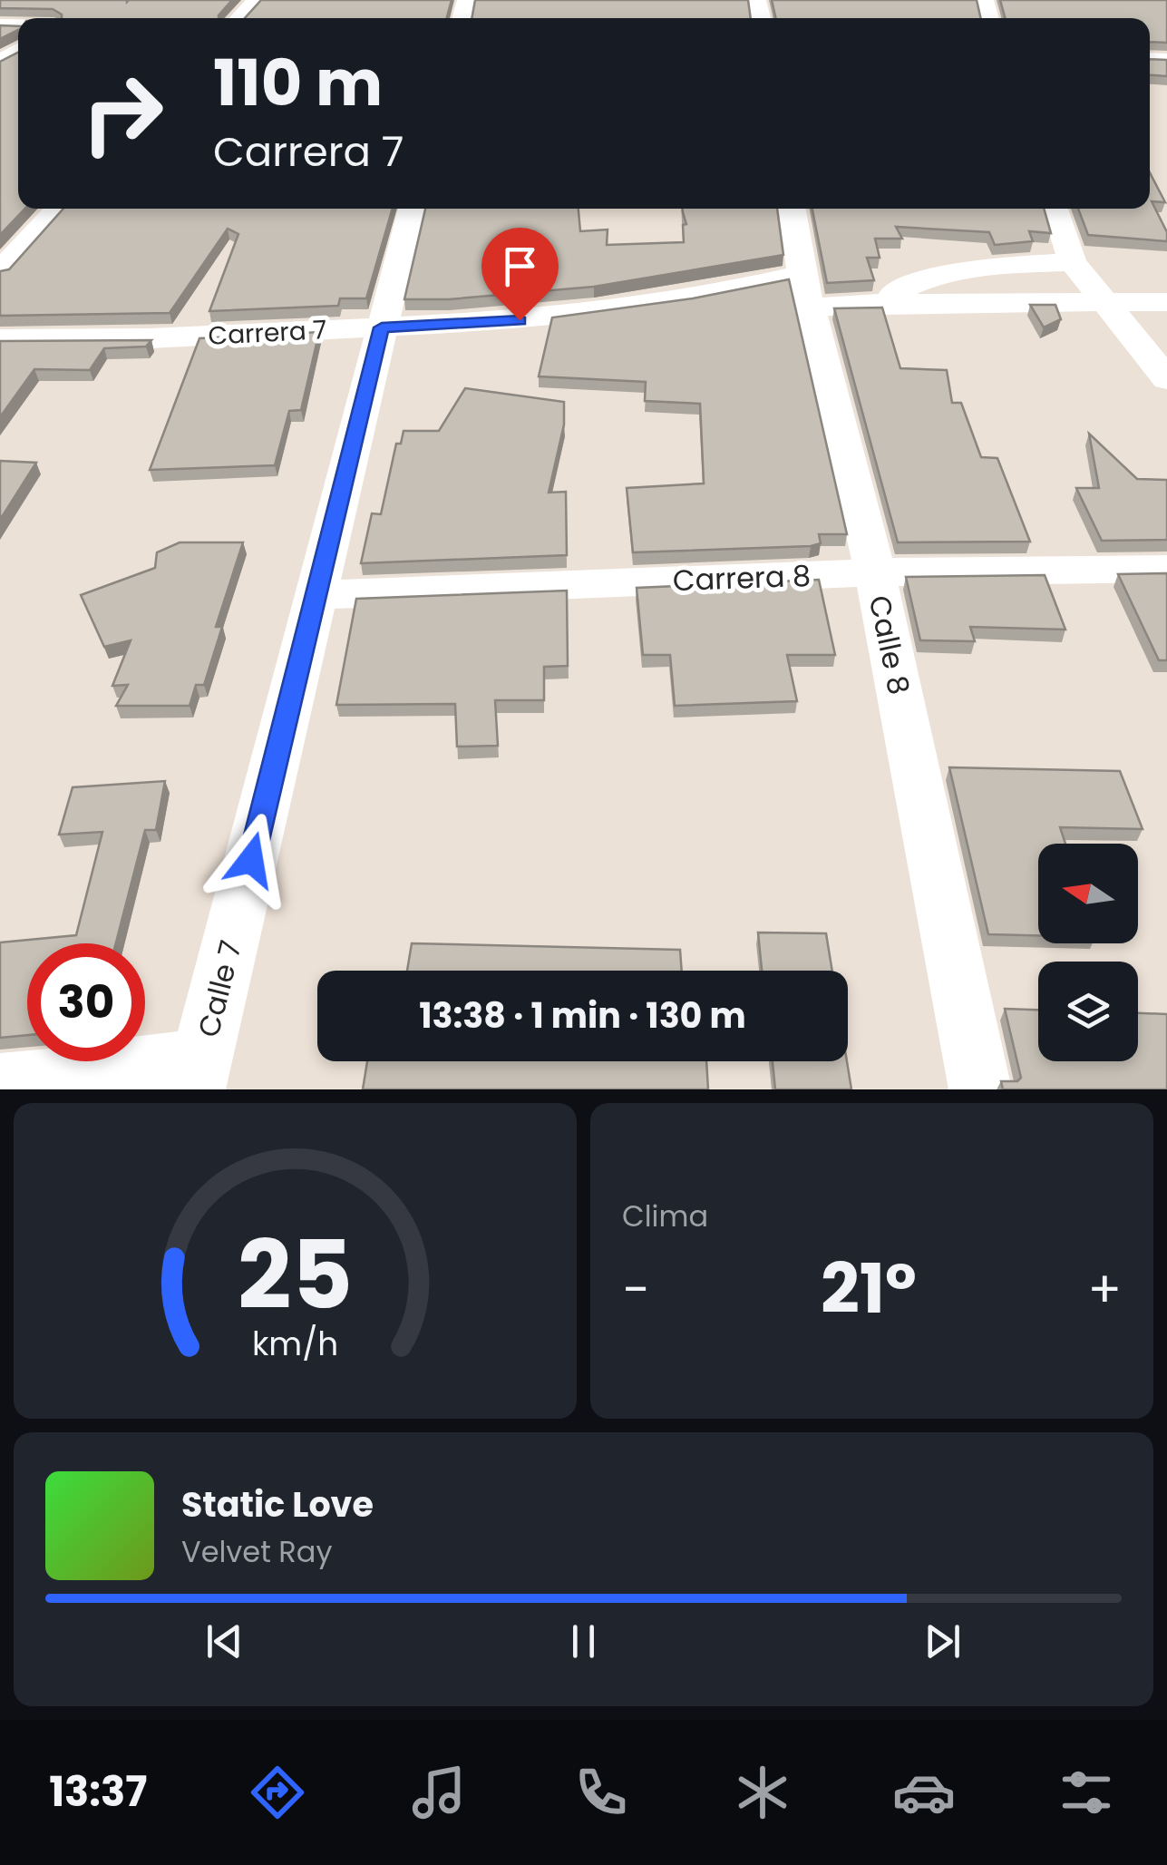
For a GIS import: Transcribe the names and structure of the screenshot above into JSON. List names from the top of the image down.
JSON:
{
  "streets": {
    "street": [
      "Carrera 7",
      "Carrera 8",
      "Calle 8",
      "Calle 7"
    ]
  },
  "crossings": [
    ["Carrera 7", "Calle 8"],
    ["Carrera 7", "Calle 7"],
    ["Carrera 8", "Calle 8"],
    ["Carrera 8", "Calle 7"]
  ],
  "north": "left",
  "page": {
    "turn": ["110 m", "Carrera 7"],
    "limit": "30",
    "trip": "13:38 · 1 min · 130 m",
    "tile": "Clima",
    "heat": ["−", "21°", "+"],
    "song": ["Static Love", "Velvet Ray"],
    "tabs": "13:37",
    "gauge": ["25", "km/h"]
  }
}
